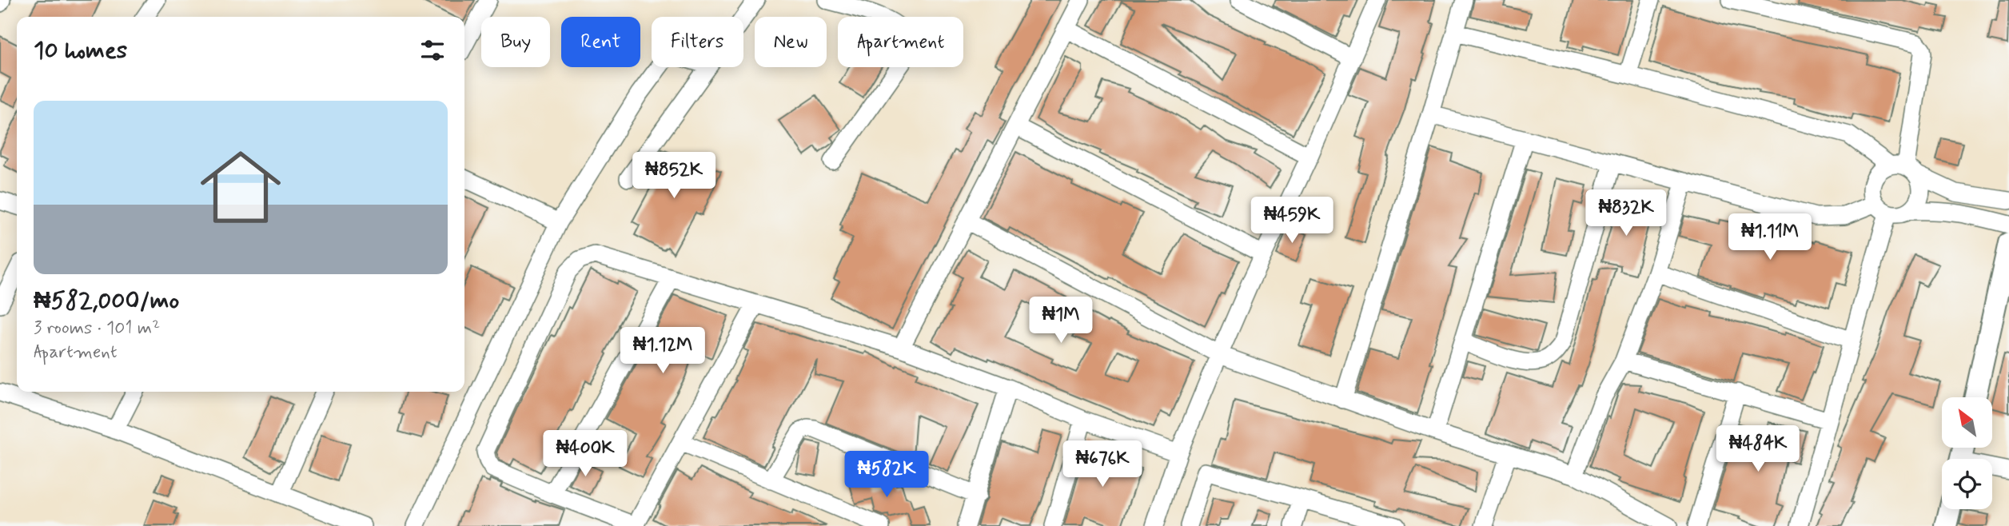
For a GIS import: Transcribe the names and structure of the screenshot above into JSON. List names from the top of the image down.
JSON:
{
  "north": "top left",
  "page": {
    "chip": [
      "Buy",
      "Rent",
      "Filters",
      "New",
      "Apartment"
    ],
    "heading": "10 homes",
    "list": [
      {
        "name": "₦582,000/mo",
        "note": "3 rooms · 101 m² · Apartment"
      }
    ],
    "price": [
      "₦852K",
      "₦832K",
      "₦459K",
      "₦1.11M",
      "₦1M",
      "₦1.12M",
      "₦484K",
      "₦400K",
      "₦676K",
      "₦582K"
    ]
  }
}
